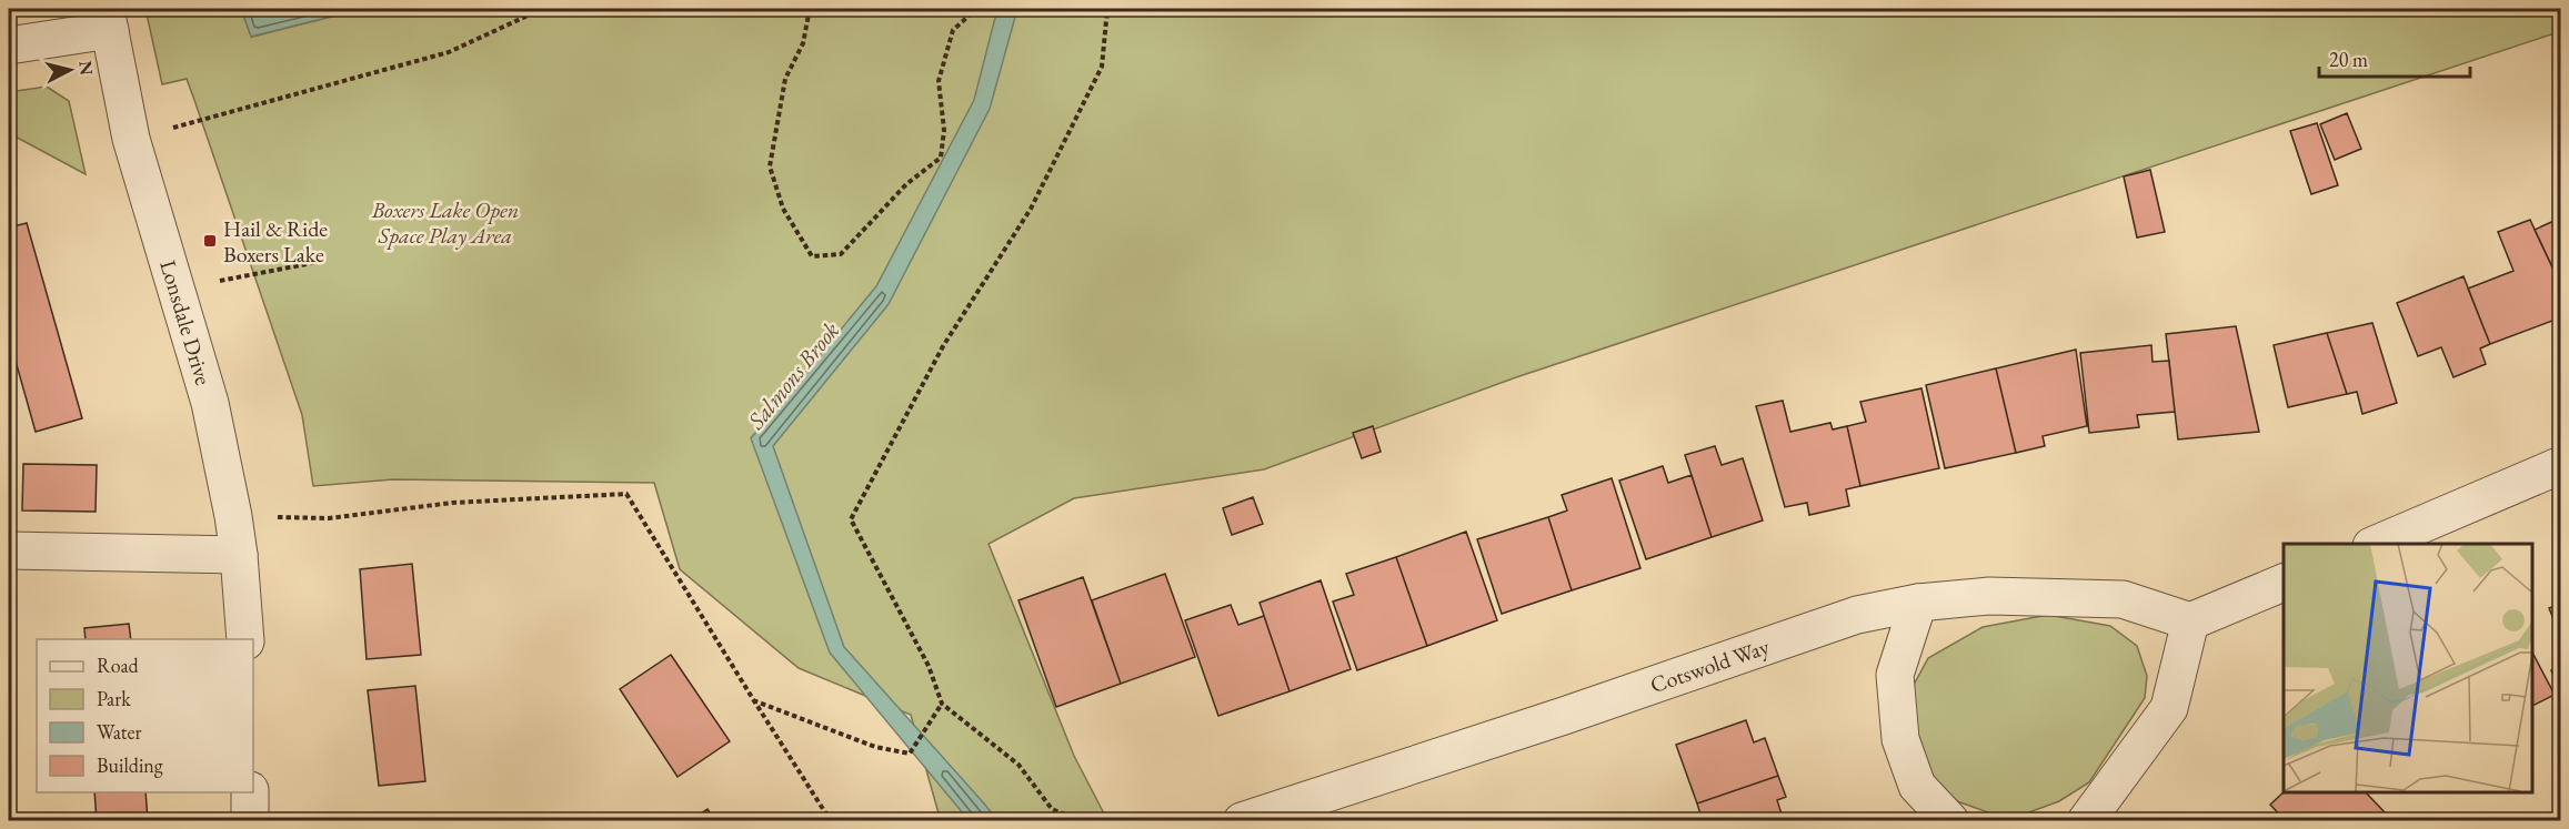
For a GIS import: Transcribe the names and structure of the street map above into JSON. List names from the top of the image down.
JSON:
{
  "streets": {
    "street": ["Lonsdale Drive", "Cotswold Way"]
  },
  "water": ["Salmons Brook"],
  "parks": ["Boxers Lake Open Space Play Area"],
  "places": {
    "transit": ["Hail & Ride Boxers Lake"]
  },
  "legend": [
    "Road",
    "Park",
    "Water",
    "Building"
  ],
  "scale_bar": "20 m",
  "north": "right"
}
